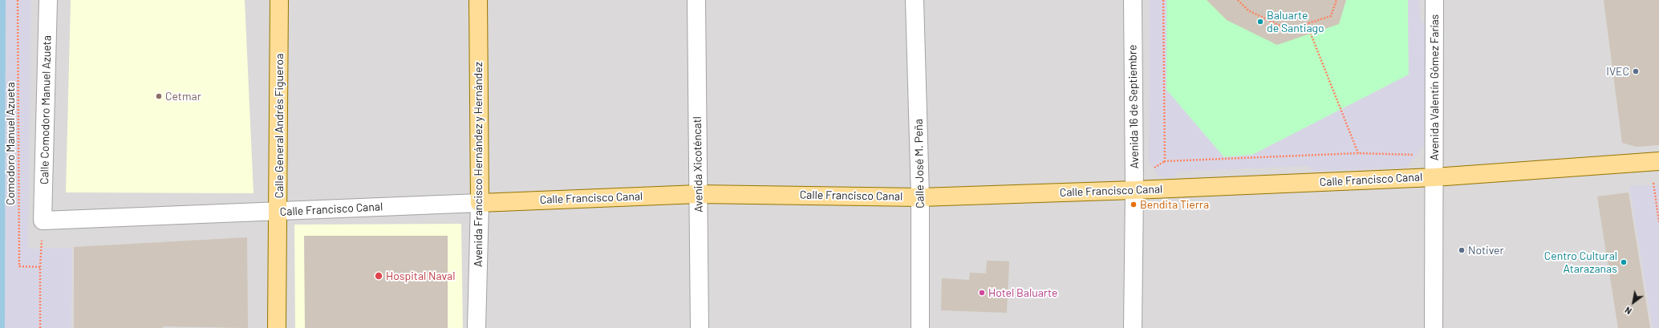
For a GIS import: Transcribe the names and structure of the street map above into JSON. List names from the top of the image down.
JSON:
{
  "streets": {
    "main road": ["Calle General Andrés Figueroa", "Avenida Francisco Hernández y Hernández", "Calle Francisco Canal"],
    "street": [
      "Avenida Valentín Gómez Farías",
      "Avenida 16 de Septiembre",
      "Calle Comodoro Manuel Azueta",
      "Calle José M. Peña",
      "Avenida Xicoténcatl"
    ],
    "path": ["Comodoro Manuel Azueta"]
  },
  "crossings": [
    ["Avenida Valentín Gómez Farías", "Calle Francisco Canal"],
    ["Avenida 16 de Septiembre", "Calle Francisco Canal"],
    ["Calle Comodoro Manuel Azueta", "Calle Francisco Canal"],
    ["Calle General Andrés Figueroa", "Calle Francisco Canal"],
    ["Calle José M. Peña", "Calle Francisco Canal"],
    ["Avenida Francisco Hernández y Hernández", "Calle Francisco Canal"],
    ["Avenida Xicoténcatl", "Calle Francisco Canal"]
  ],
  "places": [
    "Baluarte de Santiago",
    "IVEC",
    "Cetmar",
    "Bendita Tierra",
    "Notiver",
    "Centro Cultural Atarazanas",
    "Hospital Naval",
    "Hotel Baluarte"
  ],
  "north": "bottom left"
}
